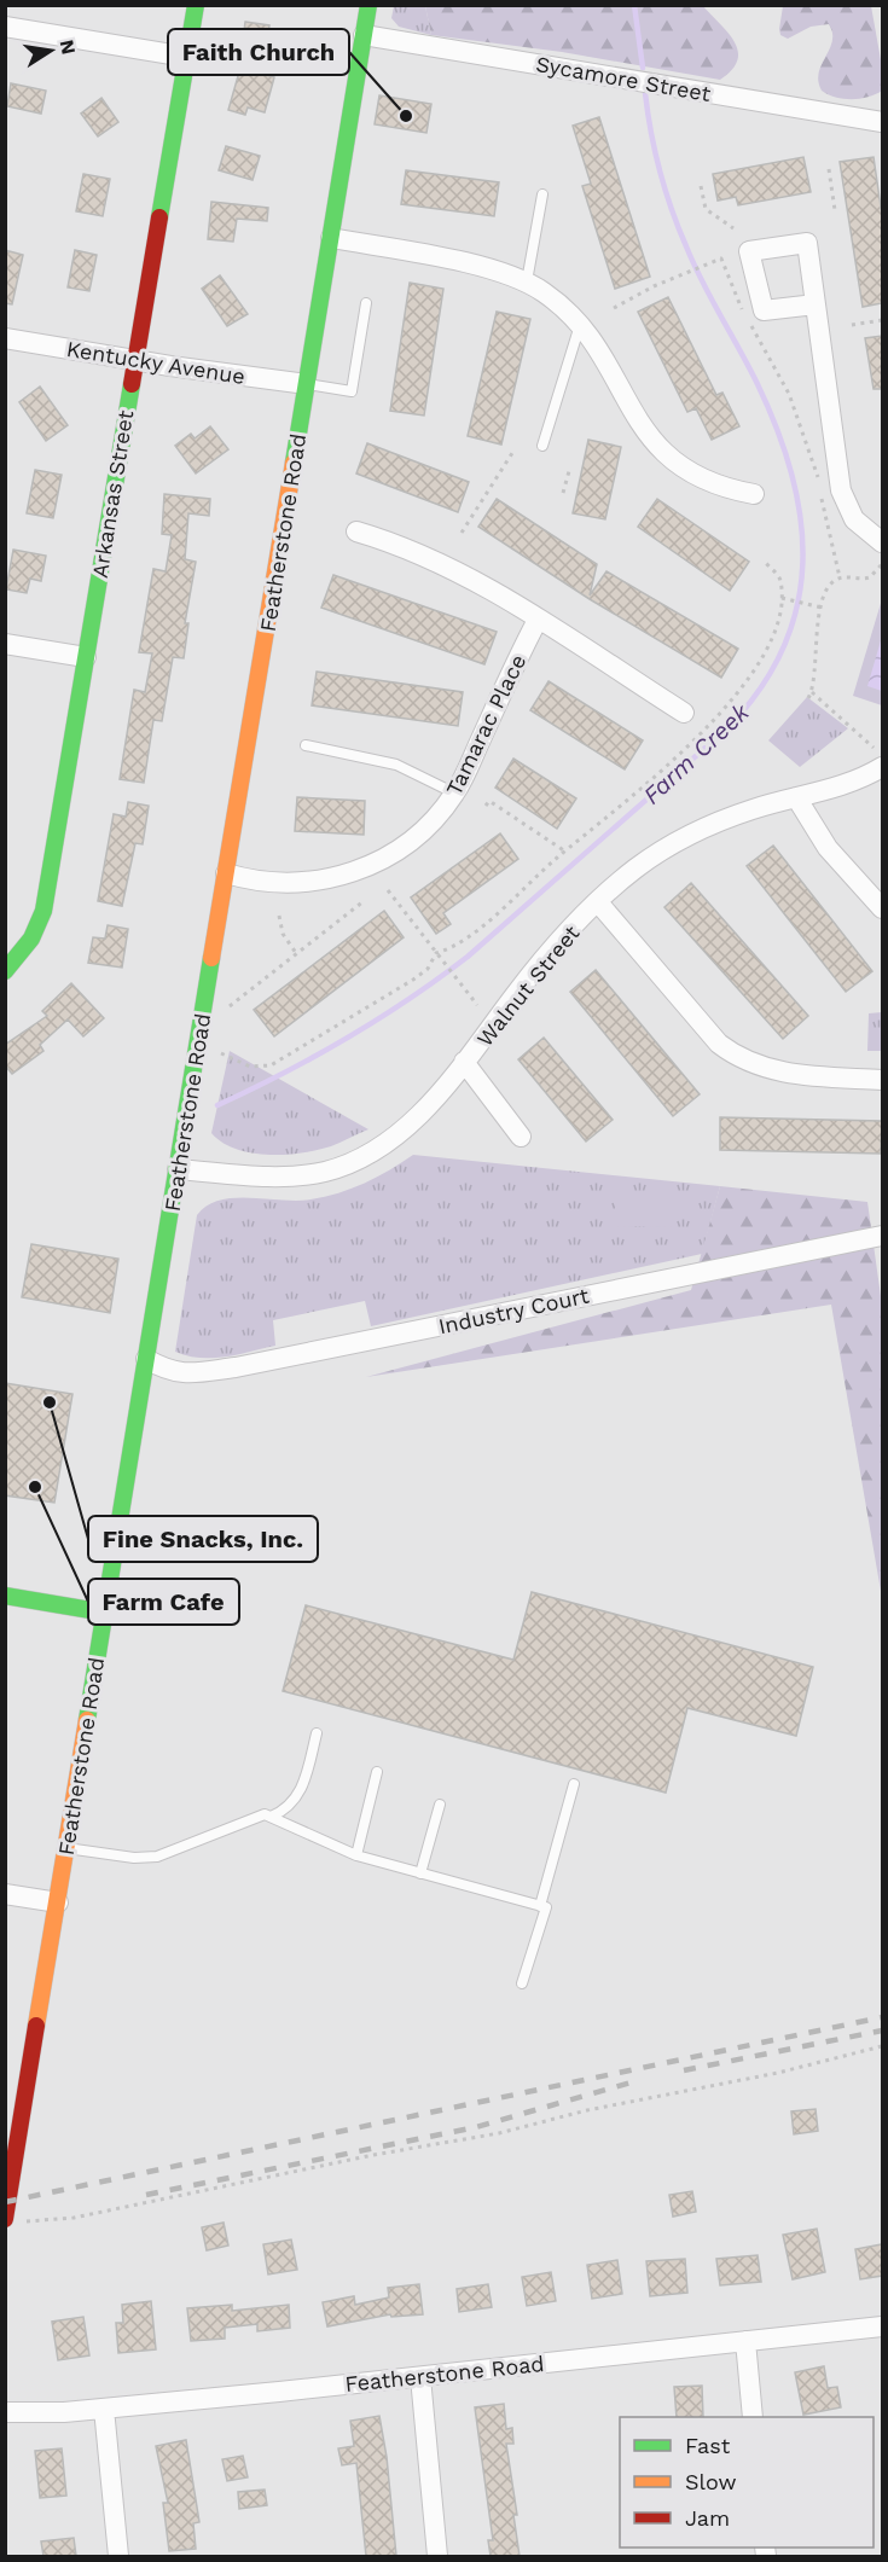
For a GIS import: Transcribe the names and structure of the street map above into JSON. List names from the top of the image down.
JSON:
{
  "streets": {
    "street": [
      "Sycamore Street",
      "Kentucky Avenue",
      "Arkansas Street",
      "Featherstone Road",
      "Tamarac Place",
      "Walnut Street",
      "Industry Court"
    ]
  },
  "crossings": [
    ["Sycamore Street", "Featherstone Road"],
    ["Kentucky Avenue", "Arkansas Street"],
    ["Kentucky Avenue", "Featherstone Road"],
    ["Featherstone Road", "Tamarac Place"],
    ["Featherstone Road", "Walnut Street"],
    ["Featherstone Road", "Industry Court"]
  ],
  "water": ["Farm Creek"],
  "places": ["Faith Church", "Fine Snacks, Inc.", "Farm Cafe"],
  "legend": ["Fast", "Slow", "Jam"],
  "north": "right"
}
